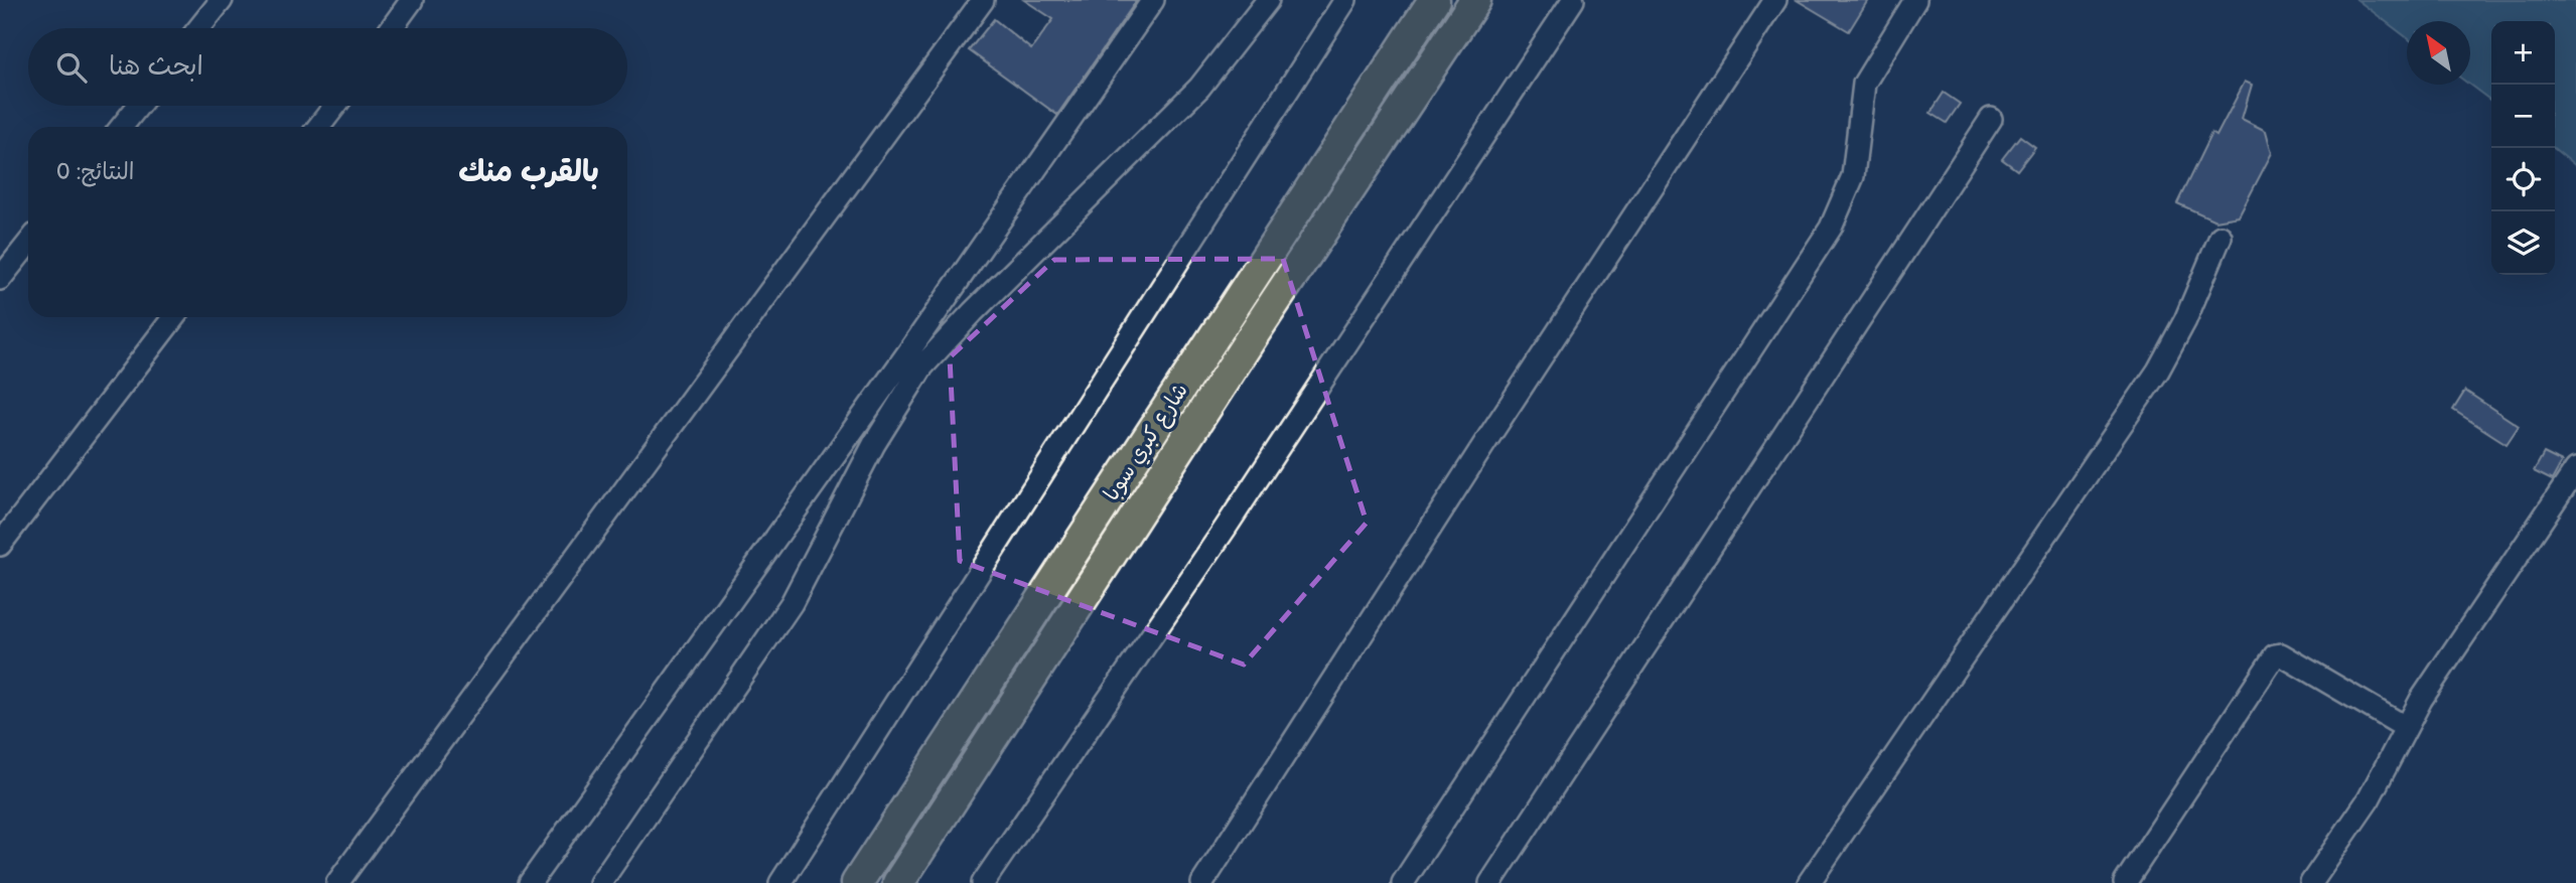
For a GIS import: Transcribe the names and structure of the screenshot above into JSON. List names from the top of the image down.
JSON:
{
  "streets": {
    "highway": ["شارع كبري سوبا"]
  },
  "north": "top left",
  "page": {
    "map_buttons": ["+", "−"],
    "search": "ابحث هنا",
    "heading": ["بالقرب منك", "النتائج: 0"]
  }
}
